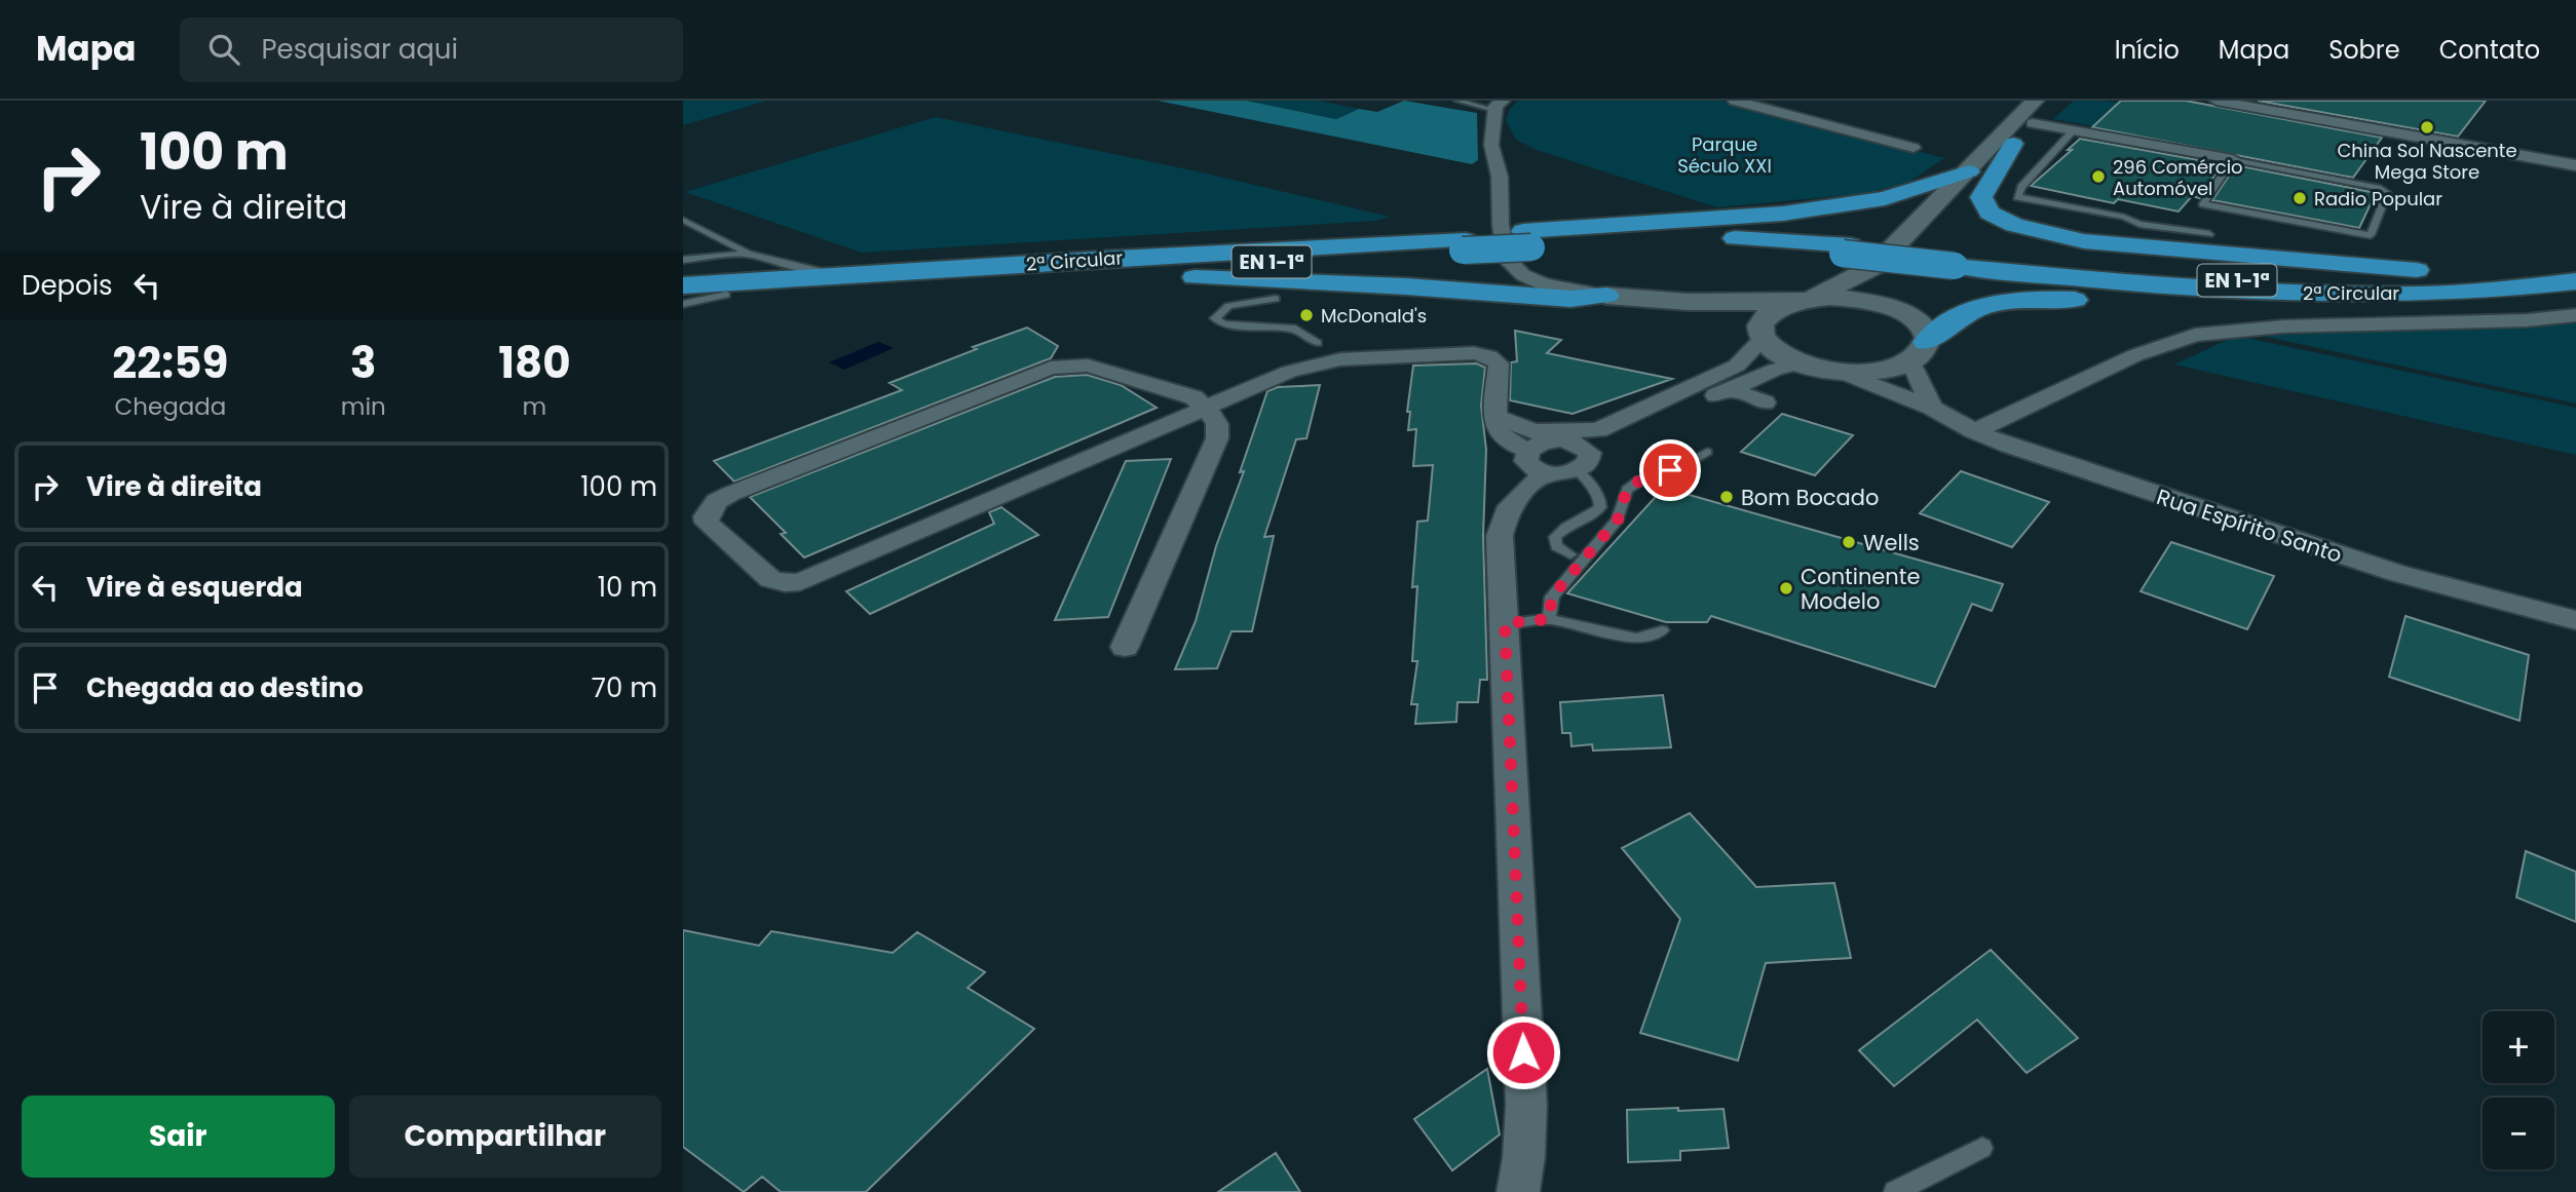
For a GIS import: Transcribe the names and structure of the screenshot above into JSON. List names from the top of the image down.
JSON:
{
  "streets": {
    "highway": ["2ª Circular", "EN 1-1ª"],
    "street": ["Rua Espírito Santo"]
  },
  "crossings": [
    ["2ª Circular", "EN 1-1ª"]
  ],
  "parks": ["Parque Século XXI"],
  "places": [
    "China Sol Nascente Mega Store",
    "296 Comércio Automóvel",
    "Radio Popular",
    "McDonald's",
    "Bom Bocado",
    "Wells",
    "Continente Modelo"
  ],
  "page": {
    "header": "Mapa",
    "search": "Pesquisar aqui",
    "nav": [
      "Início",
      "Mapa",
      "Sobre",
      "Contato"
    ],
    "turn": ["100 m", "Vire à direita"],
    "then": "Depois",
    "eta": [
      "22:59",
      "Chegada",
      "3",
      "min",
      "180",
      "m"
    ],
    "list": [
      {
        "name": "Vire à direita",
        "value": "100 m"
      },
      {
        "name": "Vire à esquerda",
        "value": "10 m"
      },
      {
        "name": "Chegada ao destino",
        "value": "70 m"
      }
    ],
    "map_buttons": ["+", "−"],
    "buttons": ["Sair", "Compartilhar"]
  }
}
